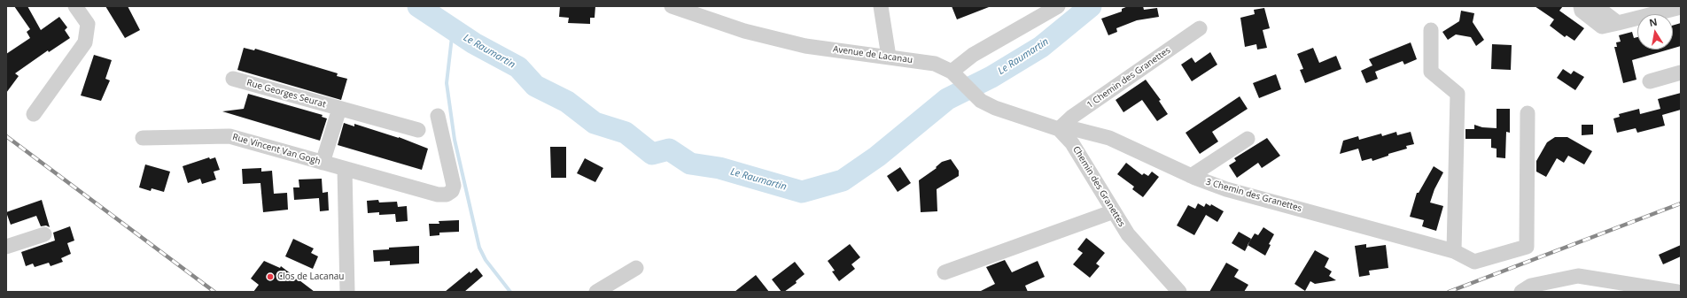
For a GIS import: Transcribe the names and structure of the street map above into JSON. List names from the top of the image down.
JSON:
{
  "streets": {
    "street": [
      "Avenue de Lacanau",
      "1 Chemin des Granettes",
      "Rue Georges Seurat",
      "Rue Vincent Van Gogh",
      "Chemin des Granettes",
      "3 Chemin des Granettes"
    ]
  },
  "crossings": [
    ["Avenue de Lacanau", "Chemin des Granettes"],
    ["1 Chemin des Granettes", "Chemin des Granettes"],
    ["1 Chemin des Granettes", "3 Chemin des Granettes"],
    ["Chemin des Granettes", "3 Chemin des Granettes"]
  ],
  "water": ["Le Raumartin"],
  "places": ["Clos de Lacanau"],
  "north": "top"
}
